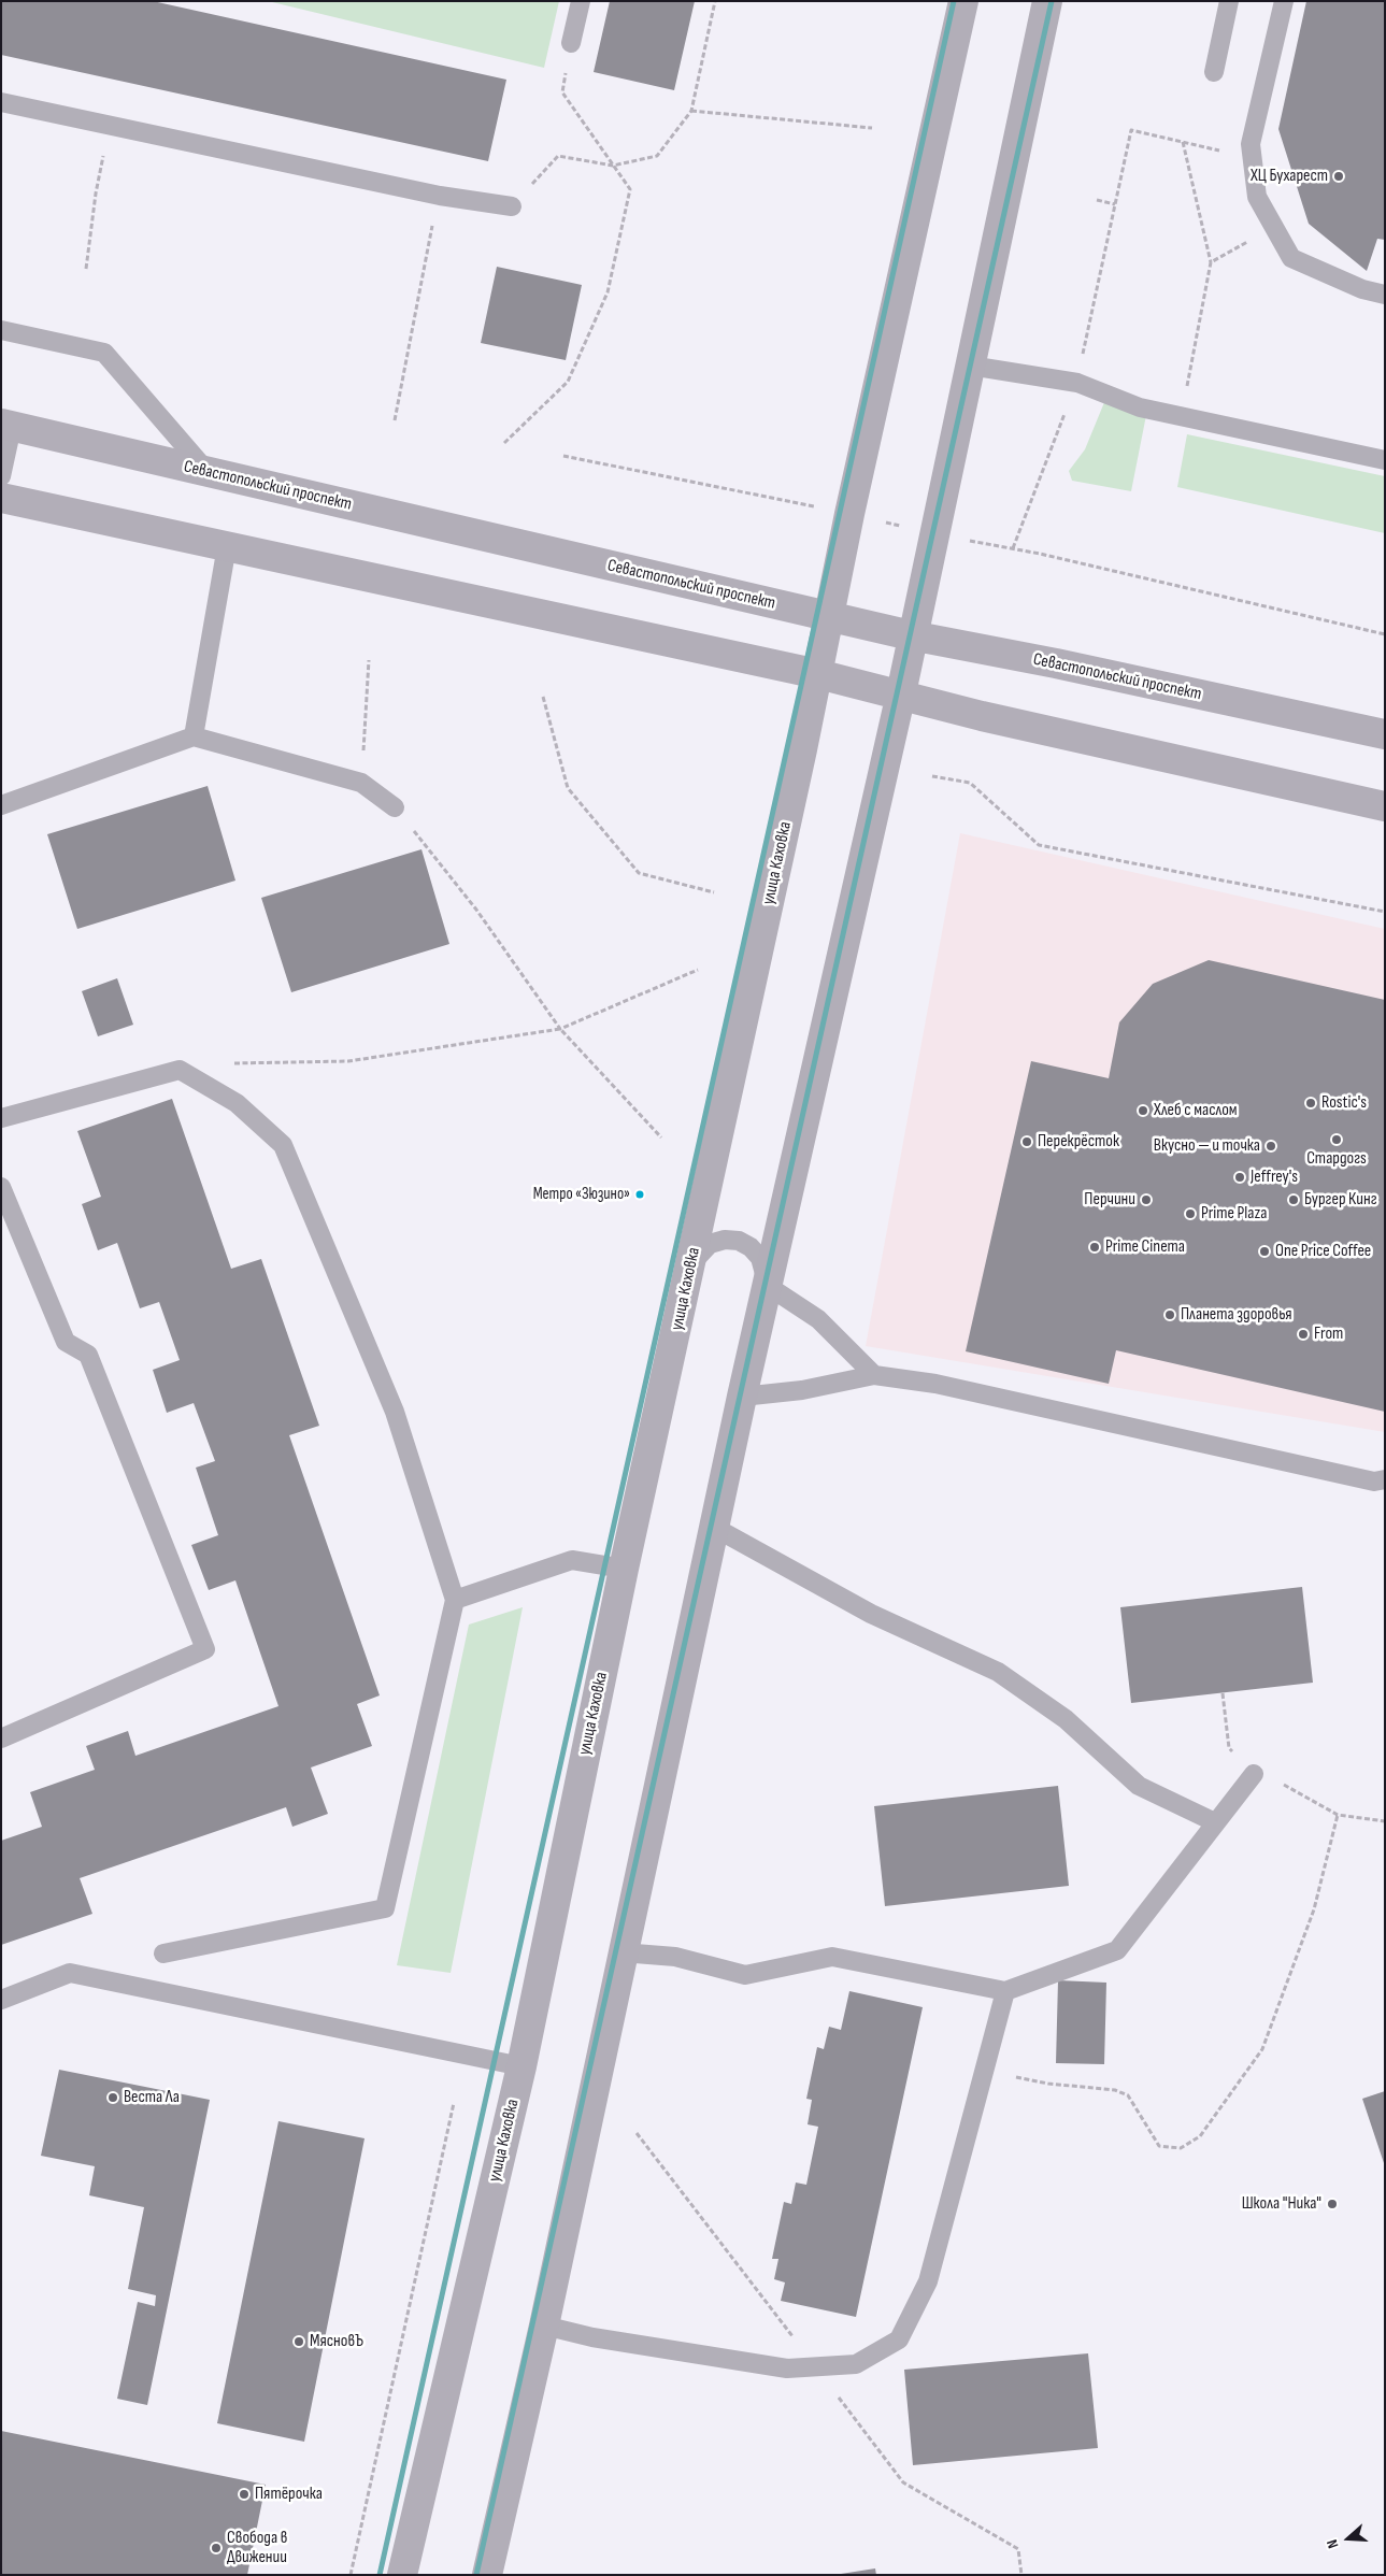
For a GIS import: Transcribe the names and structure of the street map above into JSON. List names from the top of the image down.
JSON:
{
  "streets": {
    "main road": ["Севастопольский проспект", "улица Каховка"]
  },
  "crossings": [
    ["Севастопольский проспект", "улица Каховка"]
  ],
  "places": [
    "ХЦ Бухарест",
    "Rostic's",
    "Хлеб с маслом",
    "Стардогs",
    "Перекрёсток",
    "Вкусно — и точка",
    "Jeffrey's",
    "Метро «Зюзино»",
    "Перчини",
    "Бургер Кинг",
    "Prime Plaza",
    "Prime Cinema",
    "One Price Coffee",
    "Планета здоровья",
    "From",
    "Веста Ла",
    "Школа \"Ника\"",
    "МясновЪ",
    "Пятёрочка",
    "Свобода в Движении"
  ],
  "north": "left"
}
